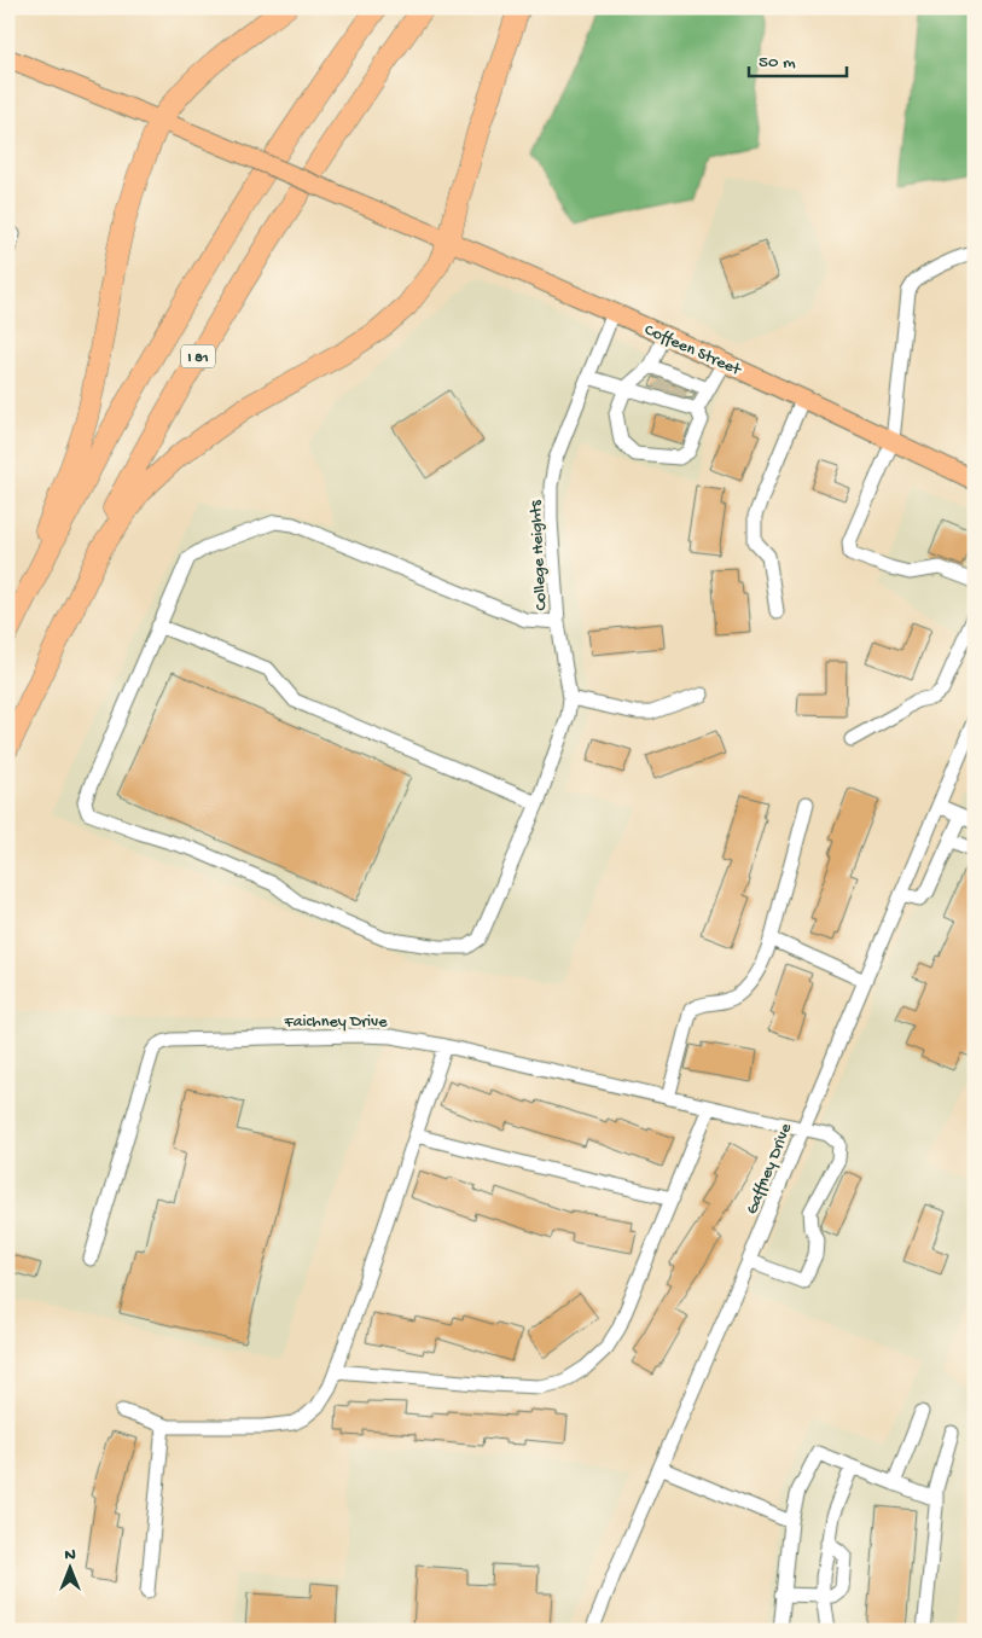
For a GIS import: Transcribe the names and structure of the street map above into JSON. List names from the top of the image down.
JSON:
{
  "streets": {
    "highway": ["I 81"],
    "main road": ["Coffeen Street"],
    "street": ["College Heights", "Faichney Drive", "Gaffney Drive"]
  },
  "crossings": [
    ["Coffeen Street", "College Heights"],
    ["Faichney Drive", "Gaffney Drive"]
  ],
  "scale_bar": "50 m",
  "north": "top"
}
